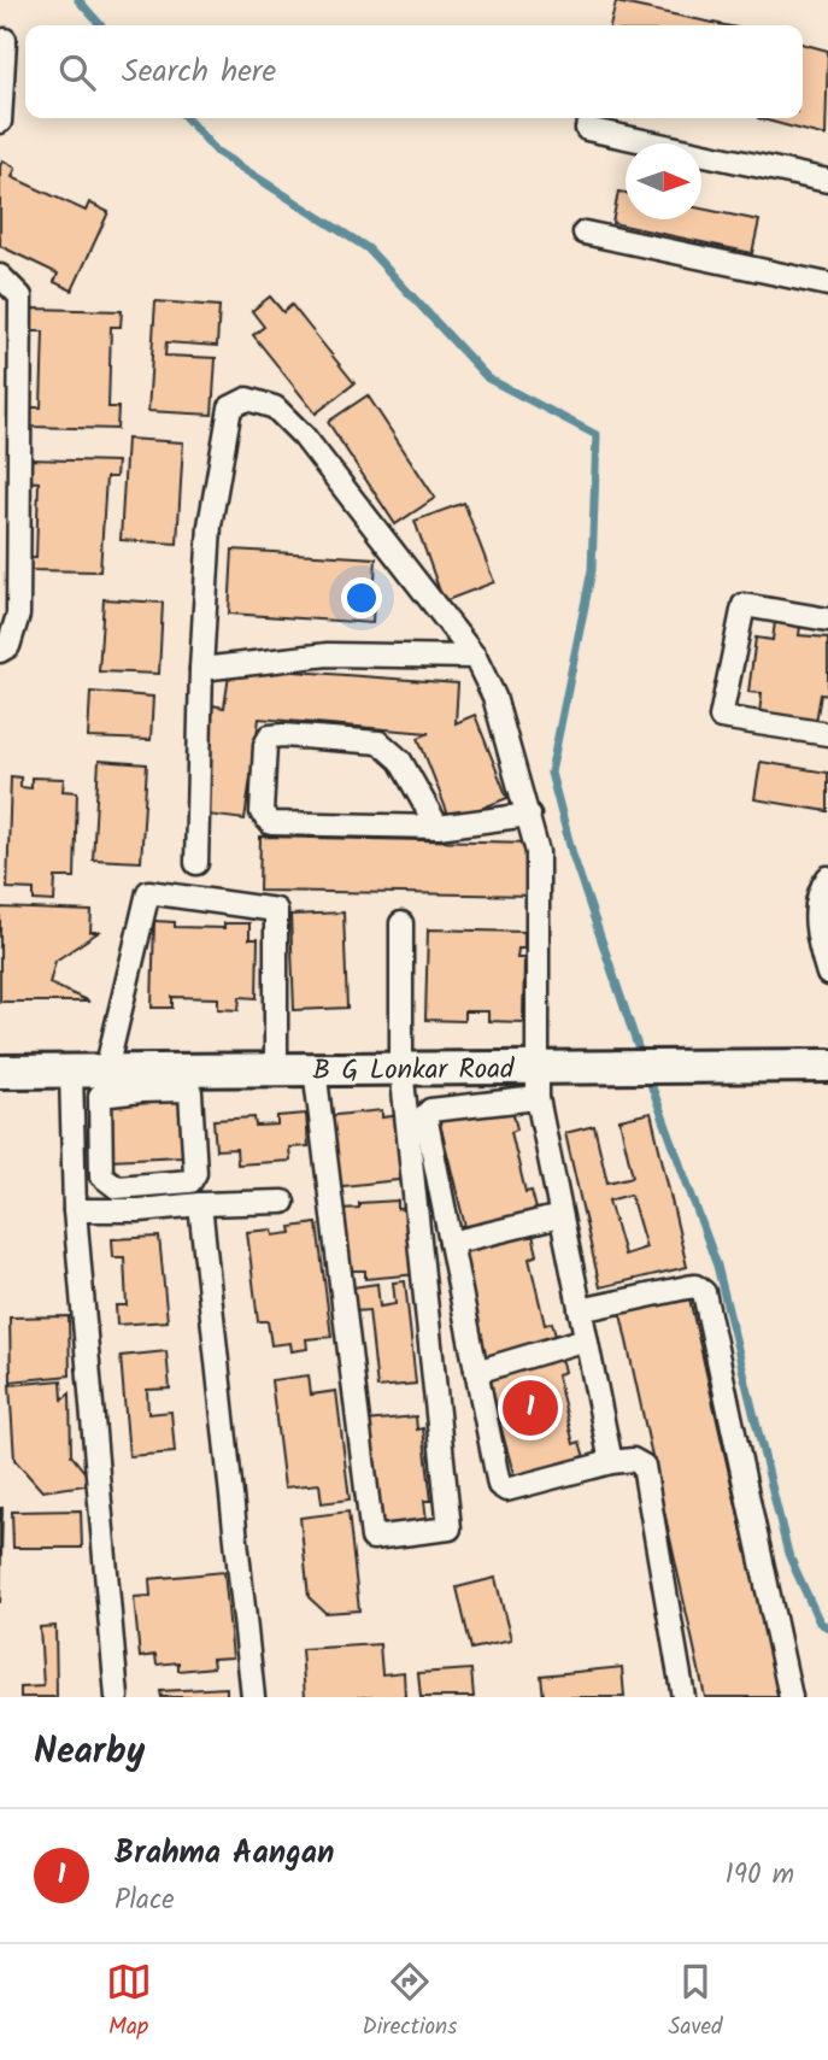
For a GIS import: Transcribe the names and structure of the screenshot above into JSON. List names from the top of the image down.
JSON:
{
  "streets": {
    "street": ["B G Lonkar Road"]
  },
  "north": "right",
  "page": {
    "search": "Search here",
    "pins": "1",
    "heading": "Nearby",
    "list": [
      {
        "mark": "1",
        "name": "Brahma Aangan",
        "note": "Place",
        "value": "190 m"
      }
    ],
    "nav": ["Map", "Directions", "Saved"]
  }
}
